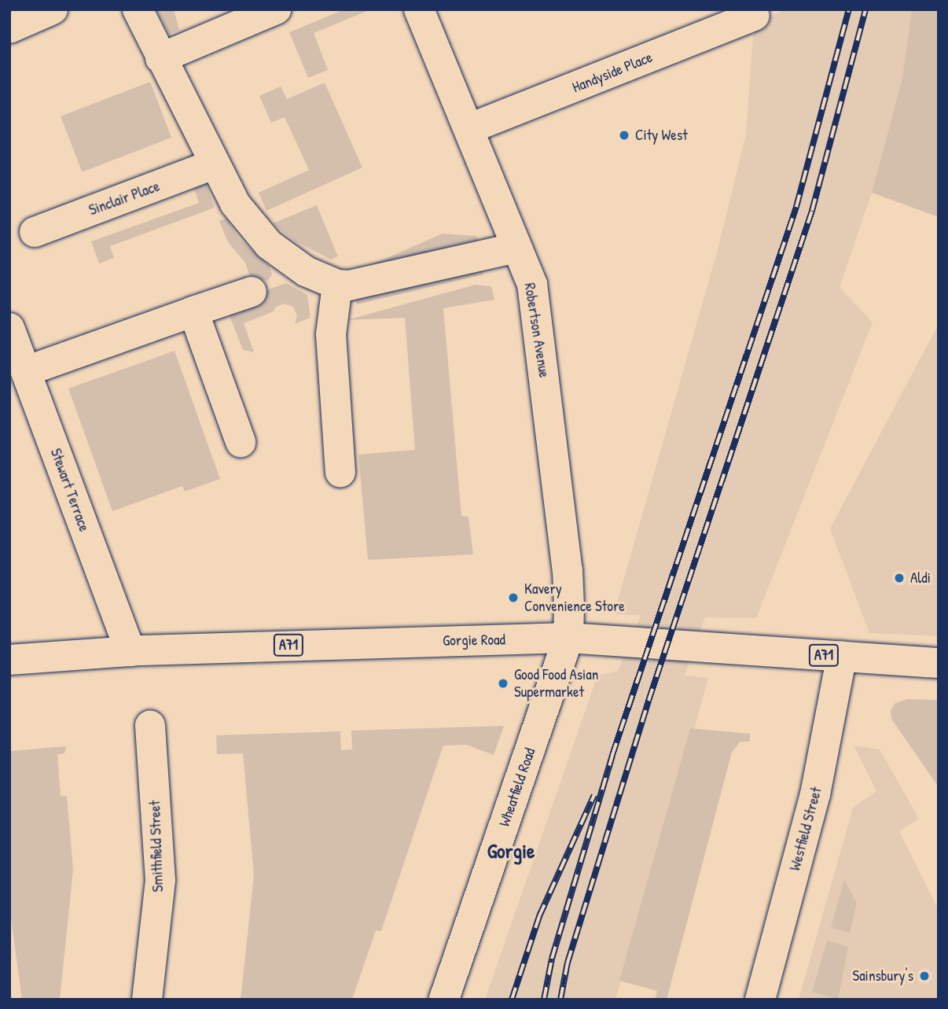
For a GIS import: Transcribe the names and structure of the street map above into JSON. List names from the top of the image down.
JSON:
{
  "streets": {
    "street": [
      "Handyside Place",
      "Sinclair Place",
      "Robertson Avenue",
      "Stewart Terrace",
      "Gorgie Road",
      "A71",
      "Wheatfield Road",
      "Westfield Street",
      "Smithfield Street"
    ]
  },
  "crossings": [
    ["Handyside Place", "Robertson Avenue"],
    ["Robertson Avenue", "Gorgie Road"],
    ["Robertson Avenue", "Wheatfield Road"],
    ["Stewart Terrace", "Gorgie Road"],
    ["Gorgie Road", "Wheatfield Road"],
    ["Gorgie Road", "Westfield Street"]
  ],
  "districts": ["Gorgie"],
  "places": [
    "City West",
    "Aldi",
    "Kavery Convenience Store",
    "Good Food Asian Supermarket",
    "Sainsbury's"
  ]
}
